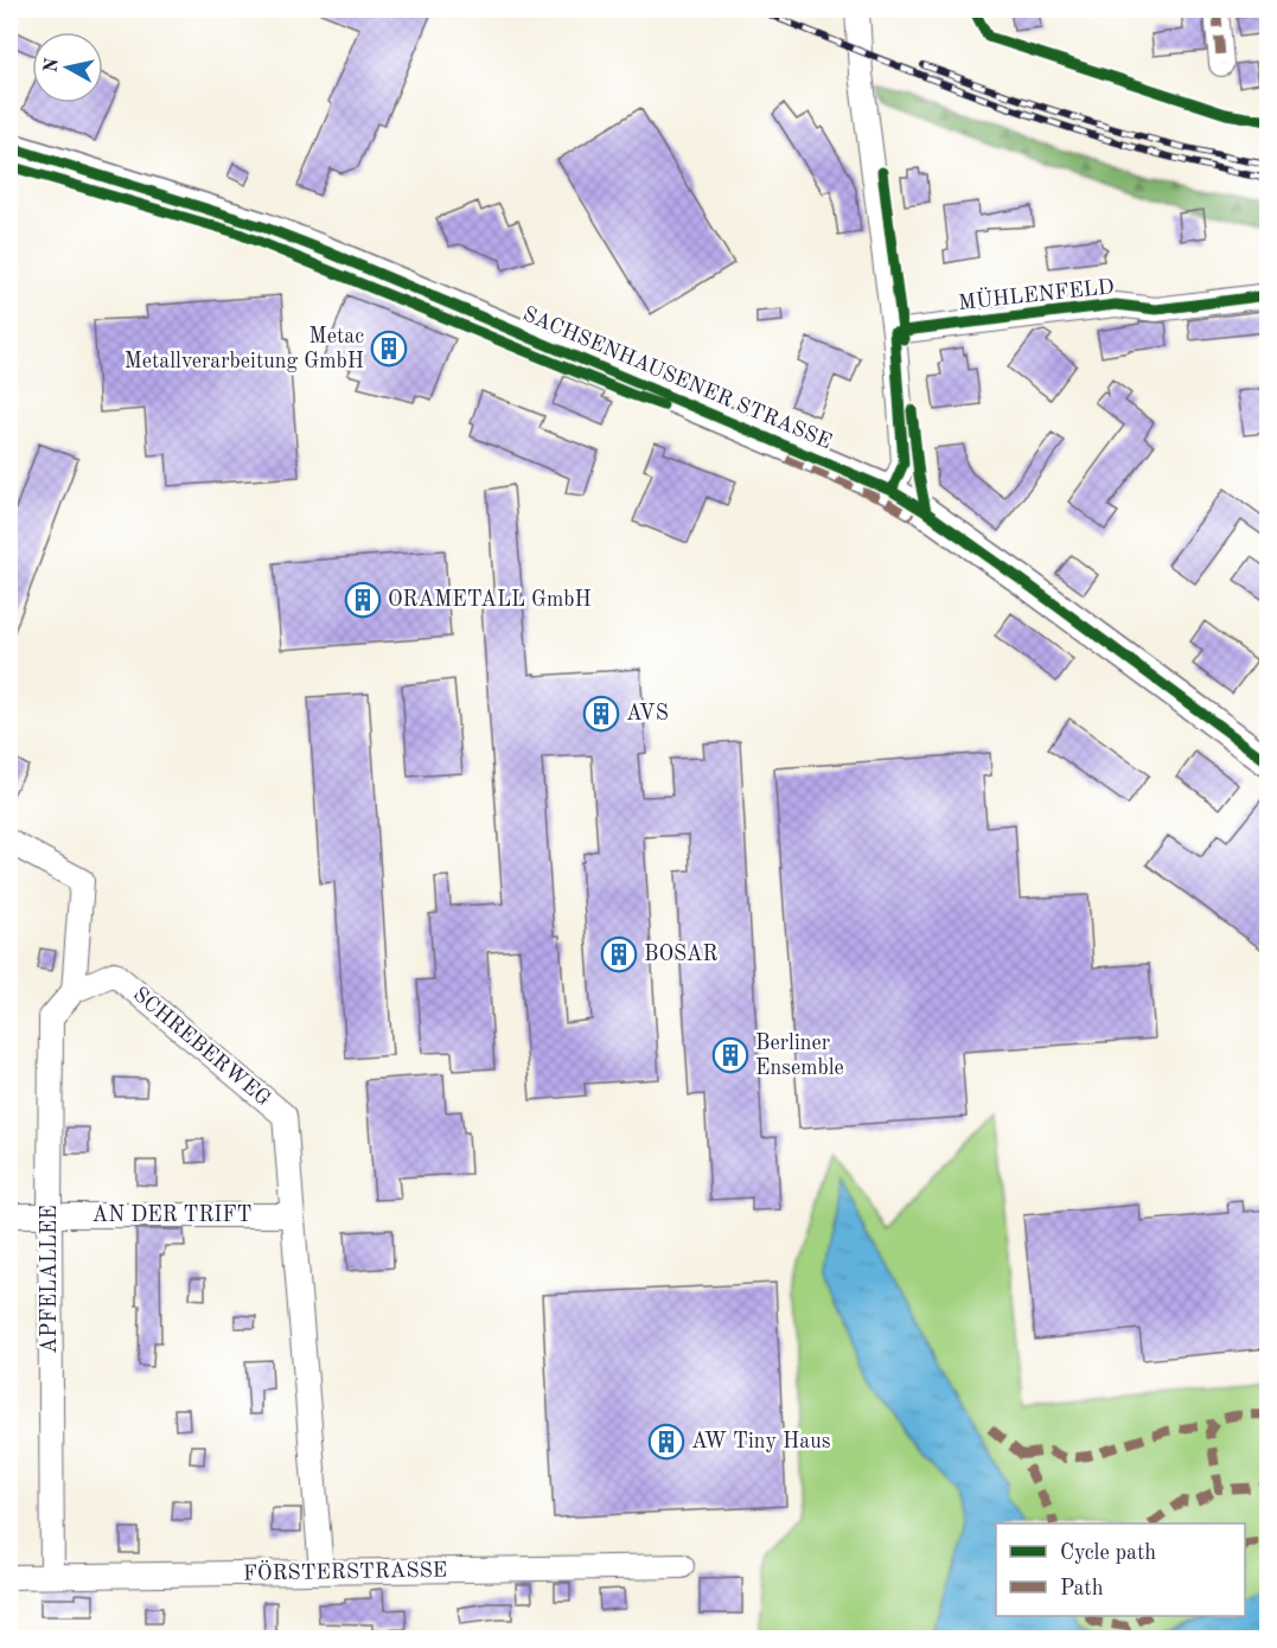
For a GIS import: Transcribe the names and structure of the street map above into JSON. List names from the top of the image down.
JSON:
{
  "streets": {
    "main road": ["SACHSENHAUSENER STRASSE"],
    "street": [
      "MÜHLENFELD",
      "SCHREBERWEG",
      "AN DER TRIFT",
      "APFELALLEE",
      "FÖRSTERSTRASSE"
    ]
  },
  "crossings": [
    ["SCHREBERWEG", "AN DER TRIFT"],
    ["SCHREBERWEG", "APFELALLEE"],
    ["SCHREBERWEG", "FÖRSTERSTRASSE"],
    ["AN DER TRIFT", "APFELALLEE"],
    ["APFELALLEE", "FÖRSTERSTRASSE"]
  ],
  "places": {
    "building": [
      "Metac Metallverarbeitung GmbH",
      "ORAMETALL GmbH",
      "AVS",
      "BOSAR",
      "Berliner Ensemble",
      "AW Tiny Haus"
    ]
  },
  "legend": ["Cycle path", "Path"],
  "north": "left"
}
